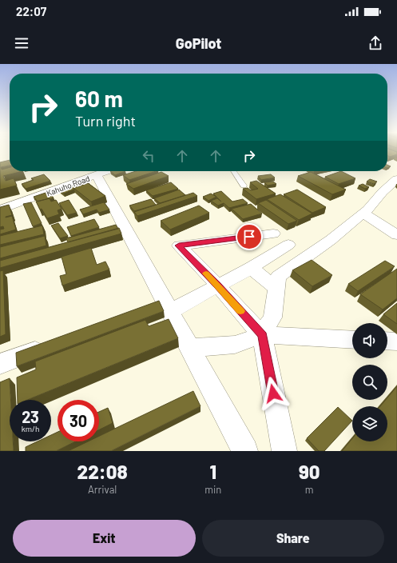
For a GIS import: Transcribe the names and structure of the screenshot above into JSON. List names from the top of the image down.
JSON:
{
  "streets": {
    "street": ["Kahuho Road"]
  },
  "page": {
    "status": "22:07",
    "header": "GoPilot",
    "turn": ["60 m", "Turn right"],
    "speed": "23 km/h",
    "limit": "30",
    "eta": [
      "22:08",
      "Arrival",
      "1",
      "min",
      "90",
      "m"
    ],
    "buttons": ["Exit", "Share"]
  }
}
